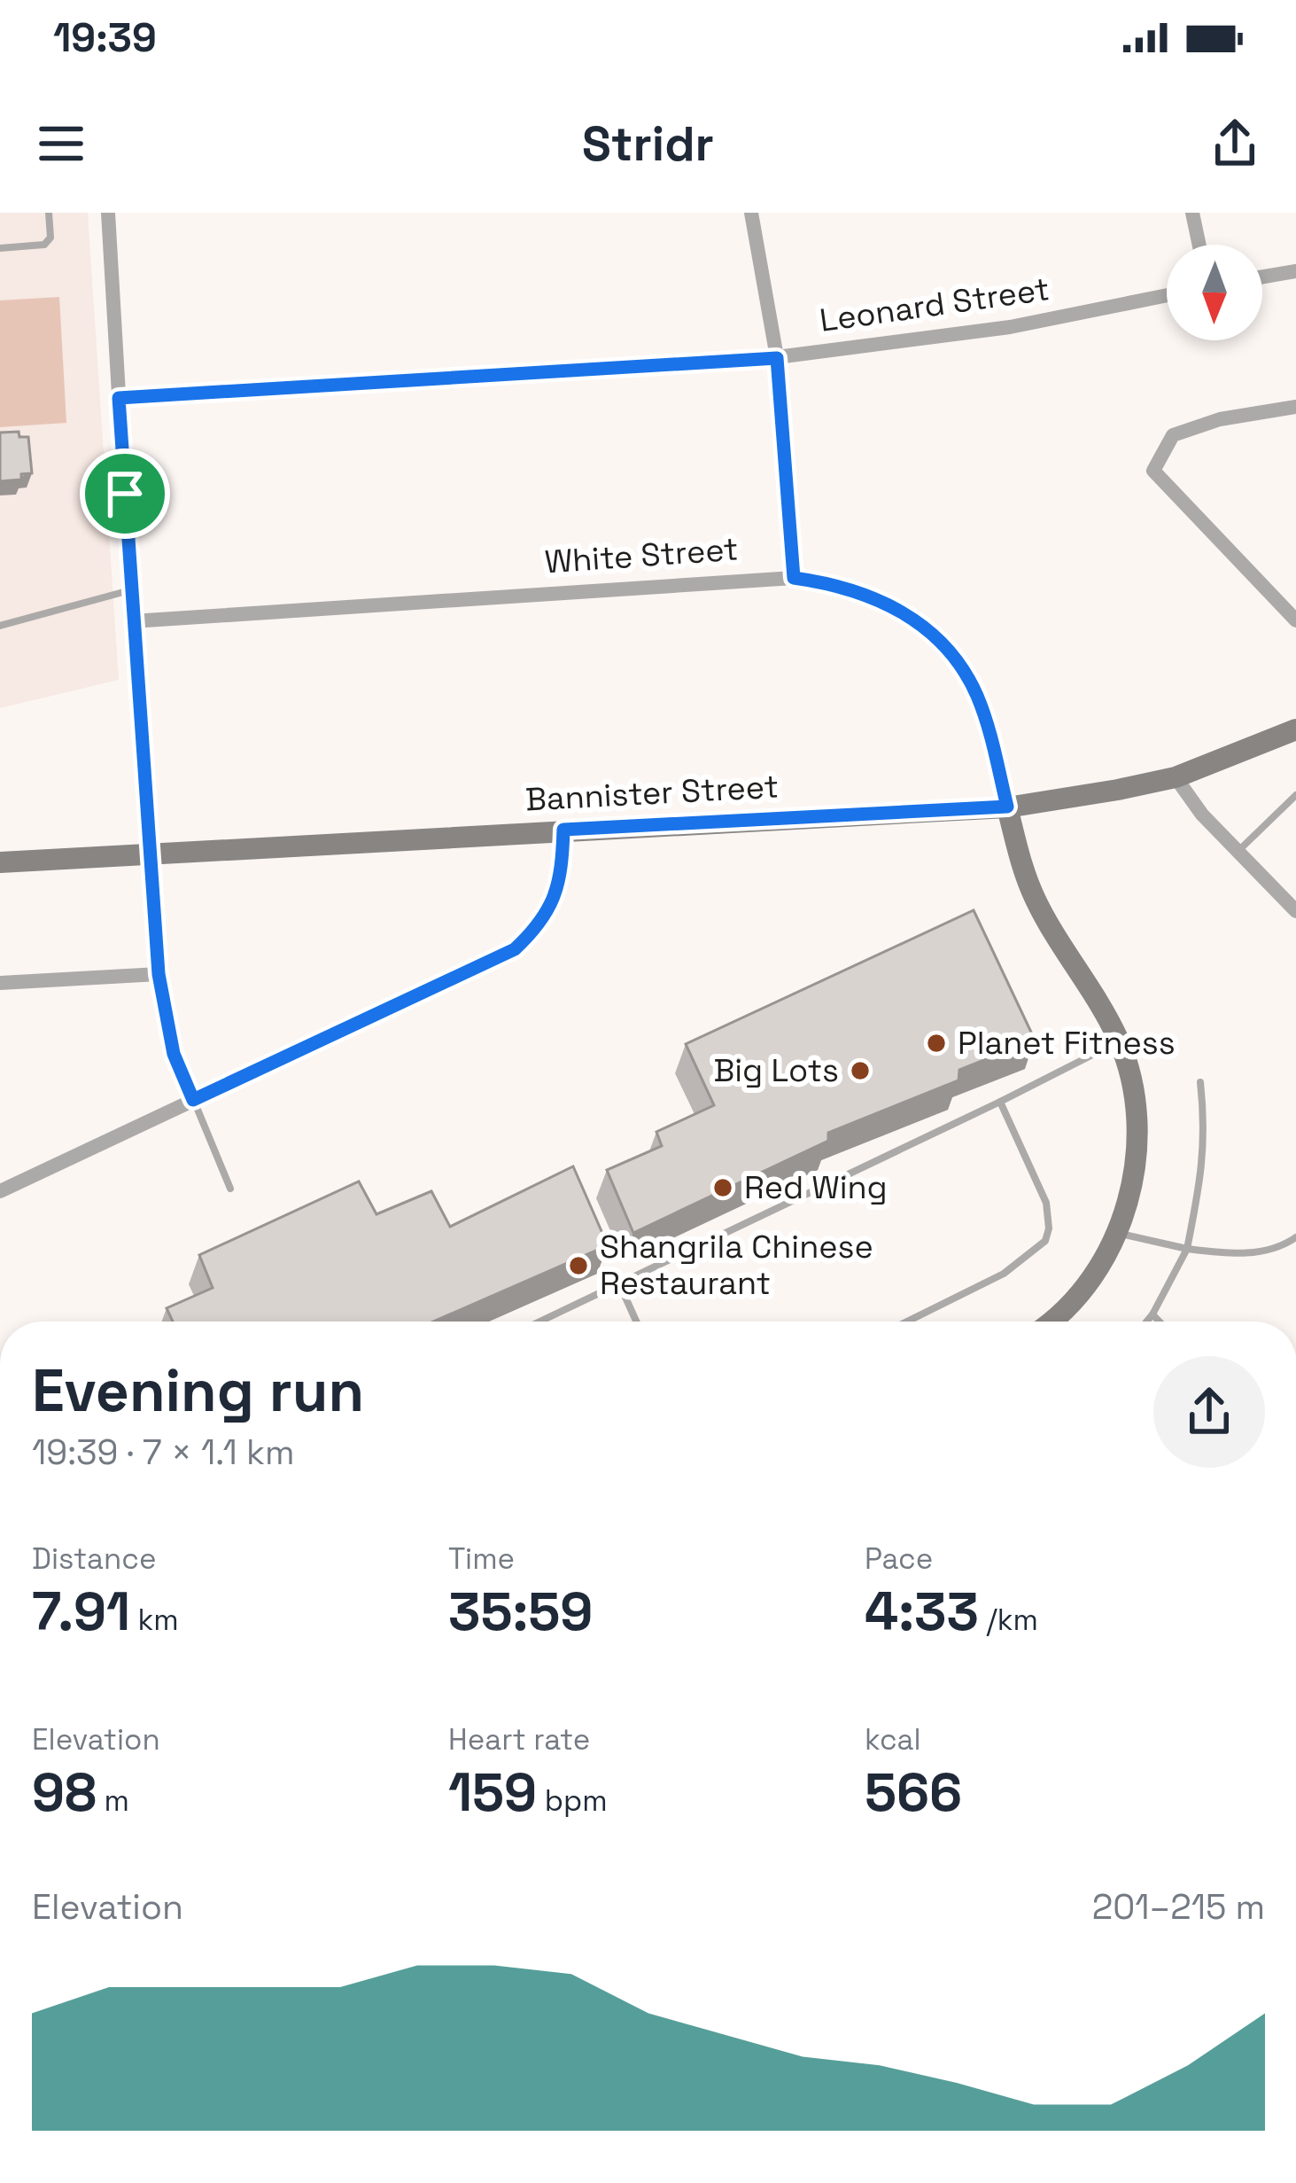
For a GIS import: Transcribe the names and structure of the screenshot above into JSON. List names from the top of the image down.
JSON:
{
  "streets": {
    "street": ["Leonard Street", "White Street", "Bannister Street"]
  },
  "crossings": [
    ["White Street", "Bannister Street"]
  ],
  "places": [
    "Planet Fitness",
    "Big Lots",
    "Red Wing",
    "Shangrila Chinese Restaurant"
  ],
  "north": "bottom",
  "page": {
    "status": "19:39",
    "header": "Stridr",
    "heading": ["Evening run", "19:39 · 7 × 1.1 km"],
    "stats": [
      ["Distance", "7.91 km"],
      ["Time", "35:59"],
      ["Pace", "4:33 /km"],
      ["Elevation", "98 m"],
      ["Heart rate", "159 bpm"],
      ["kcal", "566"]
    ],
    "chart": ["Elevation", "201–215 m"]
  }
}
